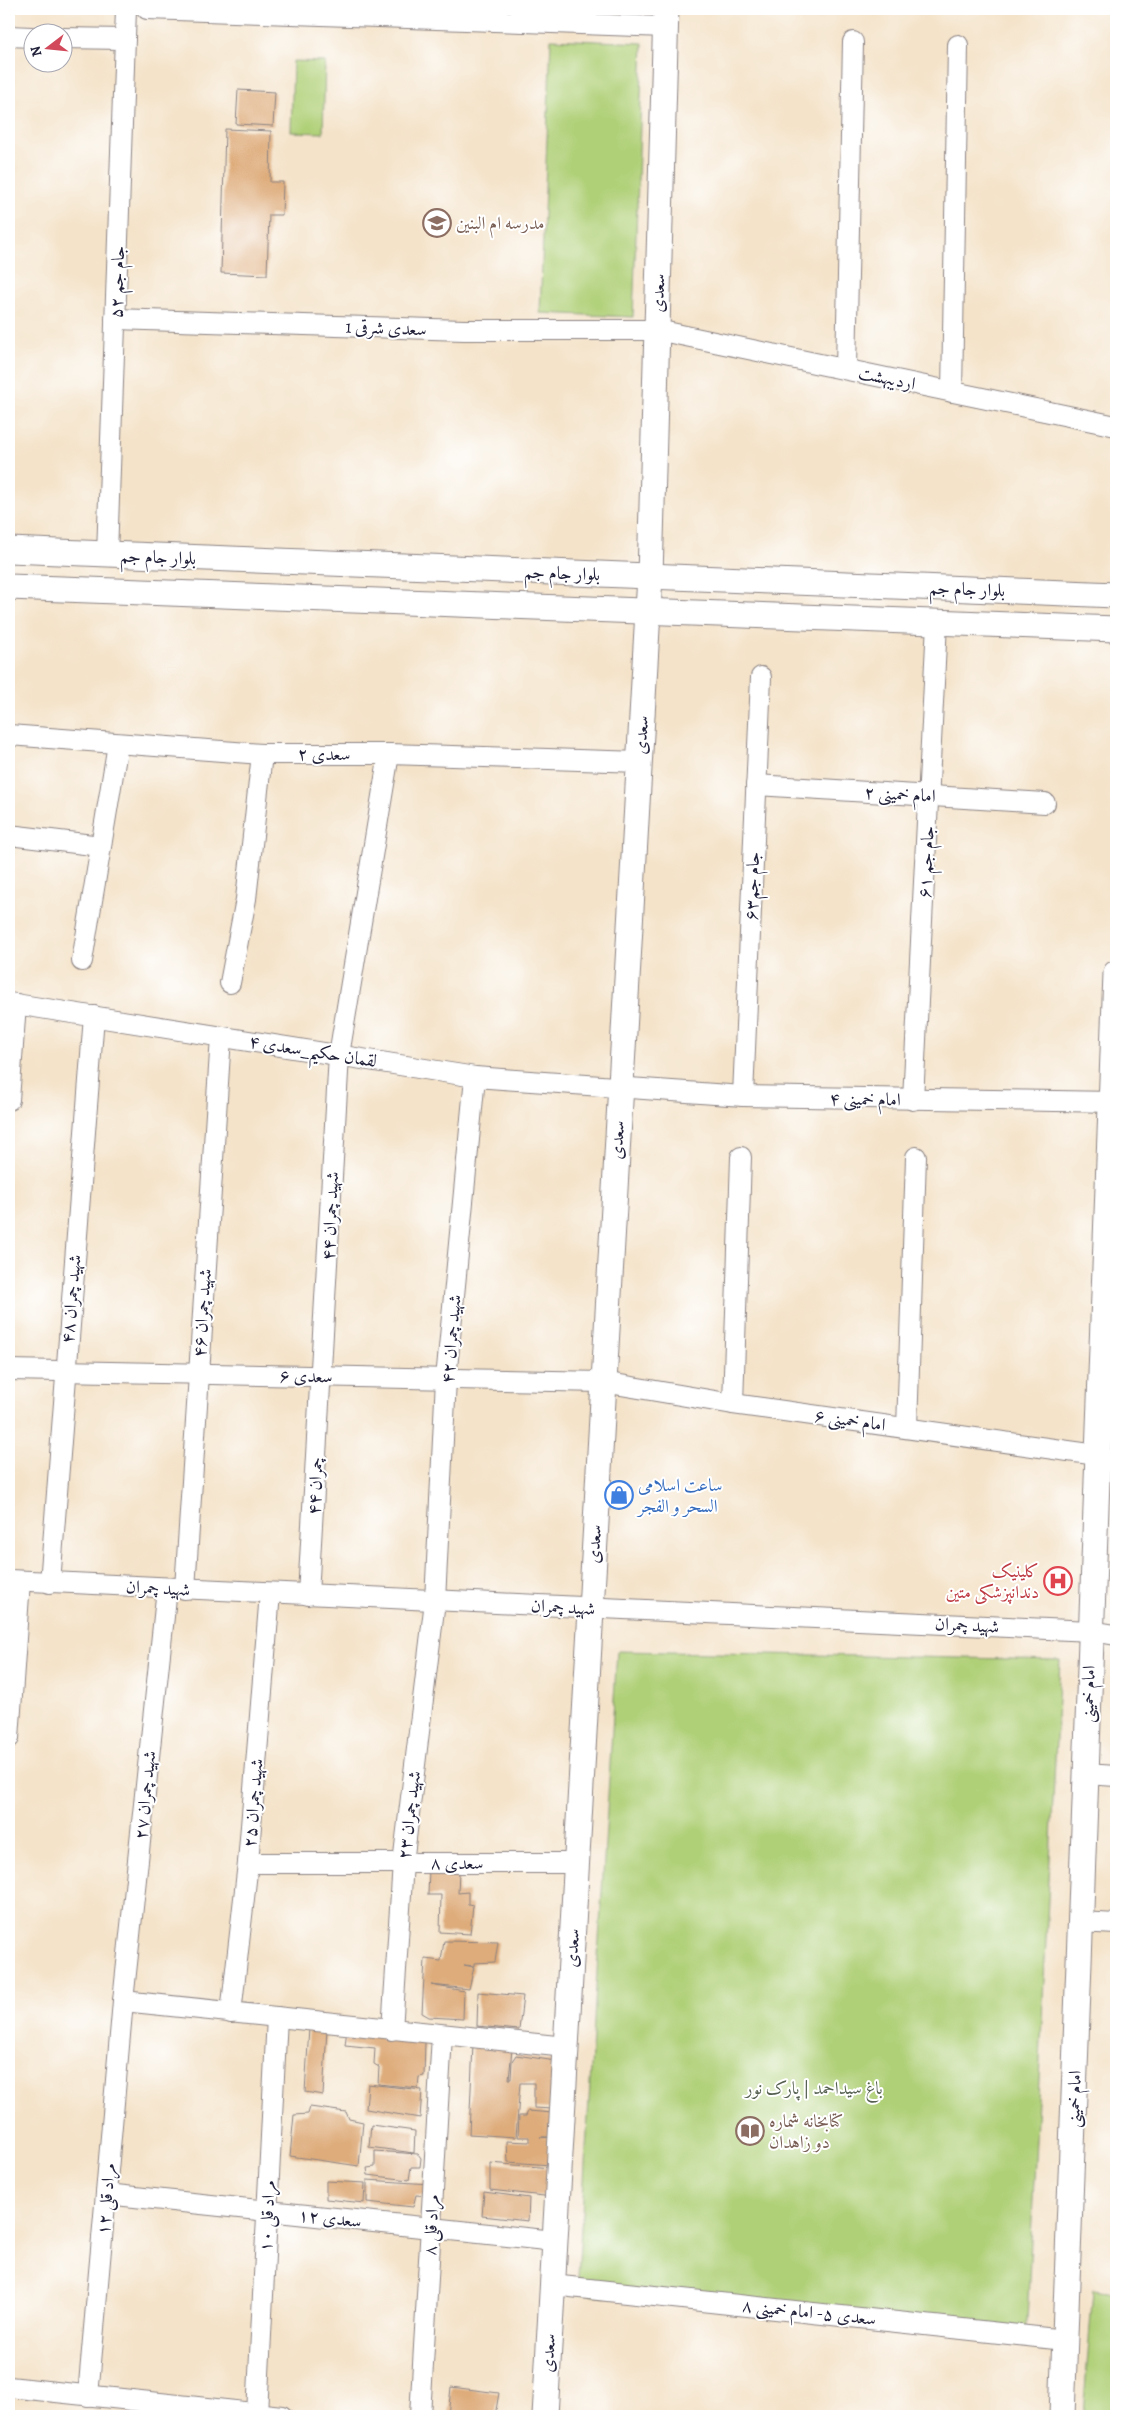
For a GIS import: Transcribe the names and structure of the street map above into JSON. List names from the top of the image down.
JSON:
{
  "streets": {
    "main road": ["سعدی", "بلوار جام جم", "امام خمینی"],
    "street": [
      "جام جم ۵۲",
      "سعدی شرقی 1",
      "اردیبهشت",
      "سعدی ۲",
      "امام خمینی ۲",
      "جام جم ۶۱",
      "جام جم۶۳",
      "لقمان حکیم_سعدی ۴",
      "امام خمینی ۴",
      "شهید چمران ۴۴",
      "شهید چمران ۴۸",
      "شهید چمران ۴۶",
      "شهید چمران ۴۲",
      "سعدی ۶",
      "امام خمینی ۶",
      "چمران ۴۴",
      "شهید چمران",
      "شهید چمران ۲۷",
      "شهید چمران ۲۵",
      "شهید چمران ۲۳",
      "سعدی ۸",
      "مراد قلی ۱۲",
      "مراد قلی ۱۰",
      "سعدی ۱۲",
      "مراد قلی ۸",
      "سعدی ۵- امام خمینی ۸"
    ]
  },
  "crossings": [
    ["جام جم ۵۲", "سعدی شرقی 1"],
    ["جام جم ۵۲", "بلوار جام جم"],
    ["سعدی", "سعدی شرقی 1"],
    ["سعدی", "اردیبهشت"],
    ["سعدی", "بلوار جام جم"],
    ["سعدی", "سعدی ۲"],
    ["سعدی", "لقمان حکیم_سعدی ۴"],
    ["سعدی", "امام خمینی ۴"],
    ["سعدی", "سعدی ۶"],
    ["سعدی", "امام خمینی ۶"],
    ["سعدی", "شهید چمران"],
    ["سعدی", "سعدی ۸"],
    ["سعدی", "سعدی ۱۲"],
    ["سعدی", "سعدی ۵- امام خمینی ۸"],
    ["سعدی شرقی 1", "اردیبهشت"],
    ["بلوار جام جم", "جام جم ۶۱"],
    ["سعدی ۲", "شهید چمران ۴۴"],
    ["امام خمینی ۲", "جام جم ۶۱"],
    ["امام خمینی ۲", "جام جم۶۳"],
    ["جام جم ۶۱", "امام خمینی ۴"],
    ["جام جم۶۳", "امام خمینی ۴"],
    ["لقمان حکیم_سعدی ۴", "امام خمینی ۴"],
    ["لقمان حکیم_سعدی ۴", "شهید چمران ۴۴"],
    ["لقمان حکیم_سعدی ۴", "شهید چمران ۴۸"],
    ["لقمان حکیم_سعدی ۴", "شهید چمران ۴۶"],
    ["لقمان حکیم_سعدی ۴", "شهید چمران ۴۲"],
    ["امام خمینی ۴", "امام خمینی"],
    ["شهید چمران ۴۴", "سعدی ۶"],
    ["شهید چمران ۴۴", "چمران ۴۴"],
    ["شهید چمران ۴۸", "سعدی ۶"],
    ["شهید چمران ۴۸", "شهید چمران"],
    ["شهید چمران ۴۶", "سعدی ۶"],
    ["شهید چمران ۴۶", "شهید چمران"],
    ["شهید چمران ۴۶", "شهید چمران ۲۷"],
    ["شهید چمران ۴۲", "سعدی ۶"],
    ["شهید چمران ۴۲", "شهید چمران"],
    ["شهید چمران ۴۲", "شهید چمران ۲۳"],
    ["سعدی ۶", "امام خمینی ۶"],
    ["سعدی ۶", "چمران ۴۴"],
    ["امام خمینی ۶", "امام خمینی"],
    ["چمران ۴۴", "شهید چمران"],
    ["شهید چمران", "امام خمینی"],
    ["شهید چمران", "شهید چمران ۲۷"],
    ["شهید چمران", "شهید چمران ۲۵"],
    ["شهید چمران", "شهید چمران ۲۳"],
    ["امام خمینی", "سعدی ۵- امام خمینی ۸"],
    ["شهید چمران ۲۷", "مراد قلی ۱۲"],
    ["شهید چمران ۲۵", "سعدی ۸"],
    ["شهید چمران ۲۳", "سعدی ۸"],
    ["مراد قلی ۱۲", "سعدی ۱۲"],
    ["مراد قلی ۱۰", "سعدی ۱۲"],
    ["سعدی ۱۲", "مراد قلی ۸"]
  ],
  "parks": ["باغ سیداحمد | پارک نور"],
  "places": {
    "school or university": ["مدرسه ام البنین"],
    "shop": ["ساعت اسلامی السحر و الفجر"],
    "hospital": ["کلینیک دندانپزشکی متین"],
    "library": ["کتابخانه شماره دو زاهدان"]
  },
  "north": "left"
}
